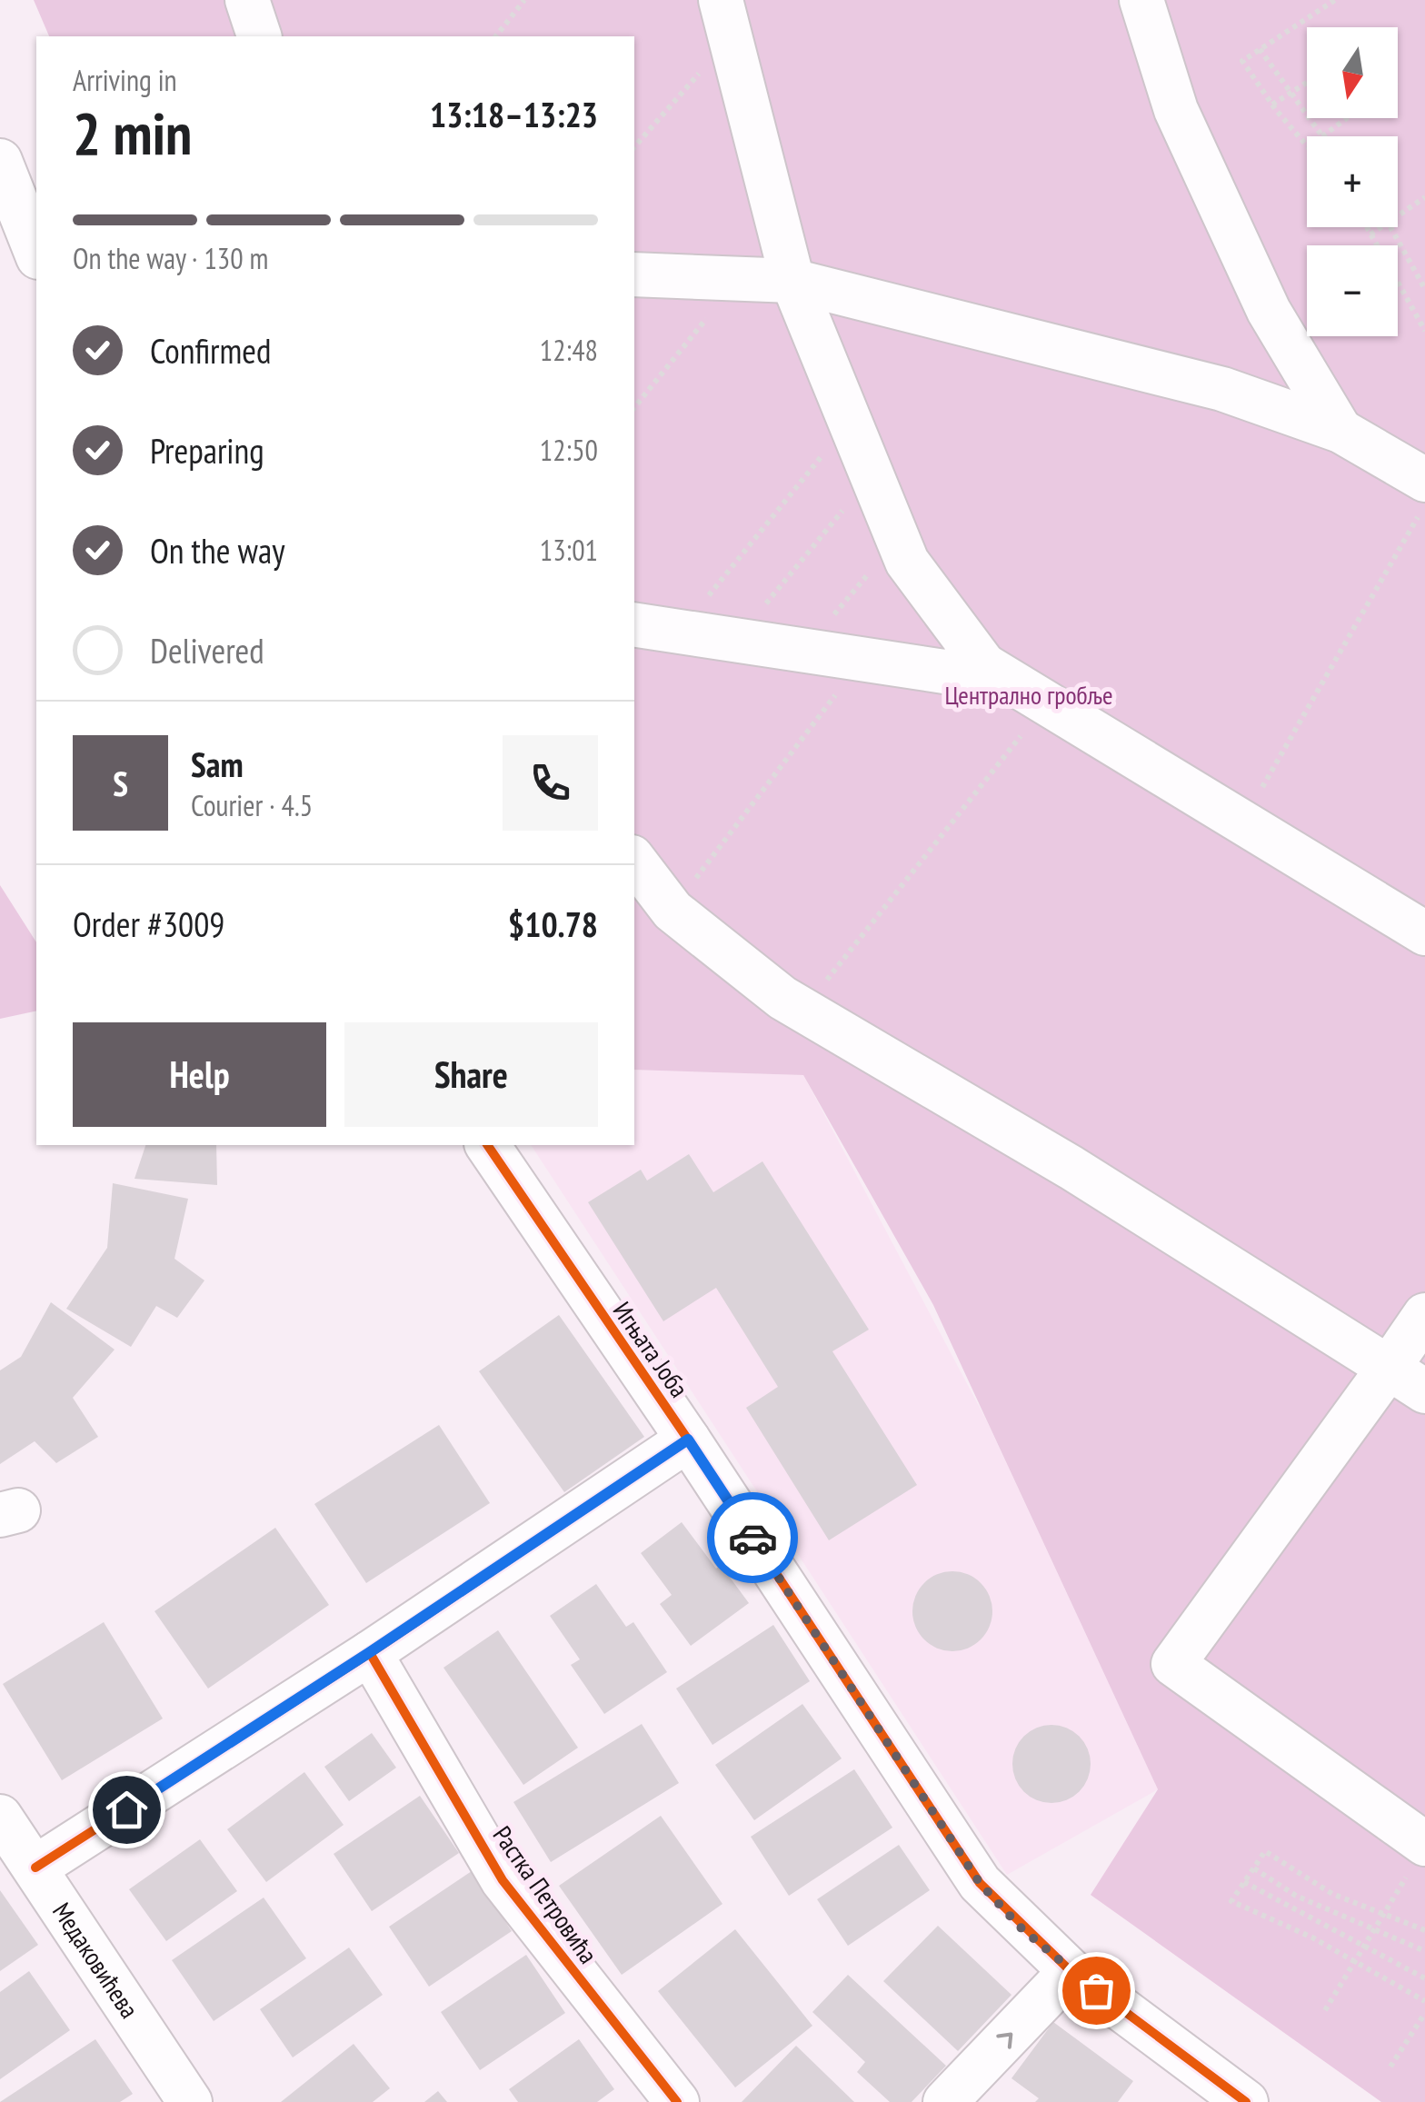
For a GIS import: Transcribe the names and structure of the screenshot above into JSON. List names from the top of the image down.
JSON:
{
  "streets": {
    "street": ["Игњата Јоба", "Растка Петровића", "Медаковићева"]
  },
  "parks": ["Централно гробље"],
  "north": "bottom",
  "page": {
    "map_buttons": ["+", "−"],
    "heading": ["2 min", "Arriving in", "13:18–13:23"],
    "panel": [
      "Sam",
      "Courier · 4.5",
      "Order #3009",
      "$10.78"
    ],
    "bar": "On the way · 130 m",
    "list": [
      ["Confirmed", "12:48"],
      ["Preparing", "12:50"],
      ["On the way", "13:01"],
      "Delivered"
    ],
    "round": "S",
    "buttons": ["Help", "Share"]
  }
}
